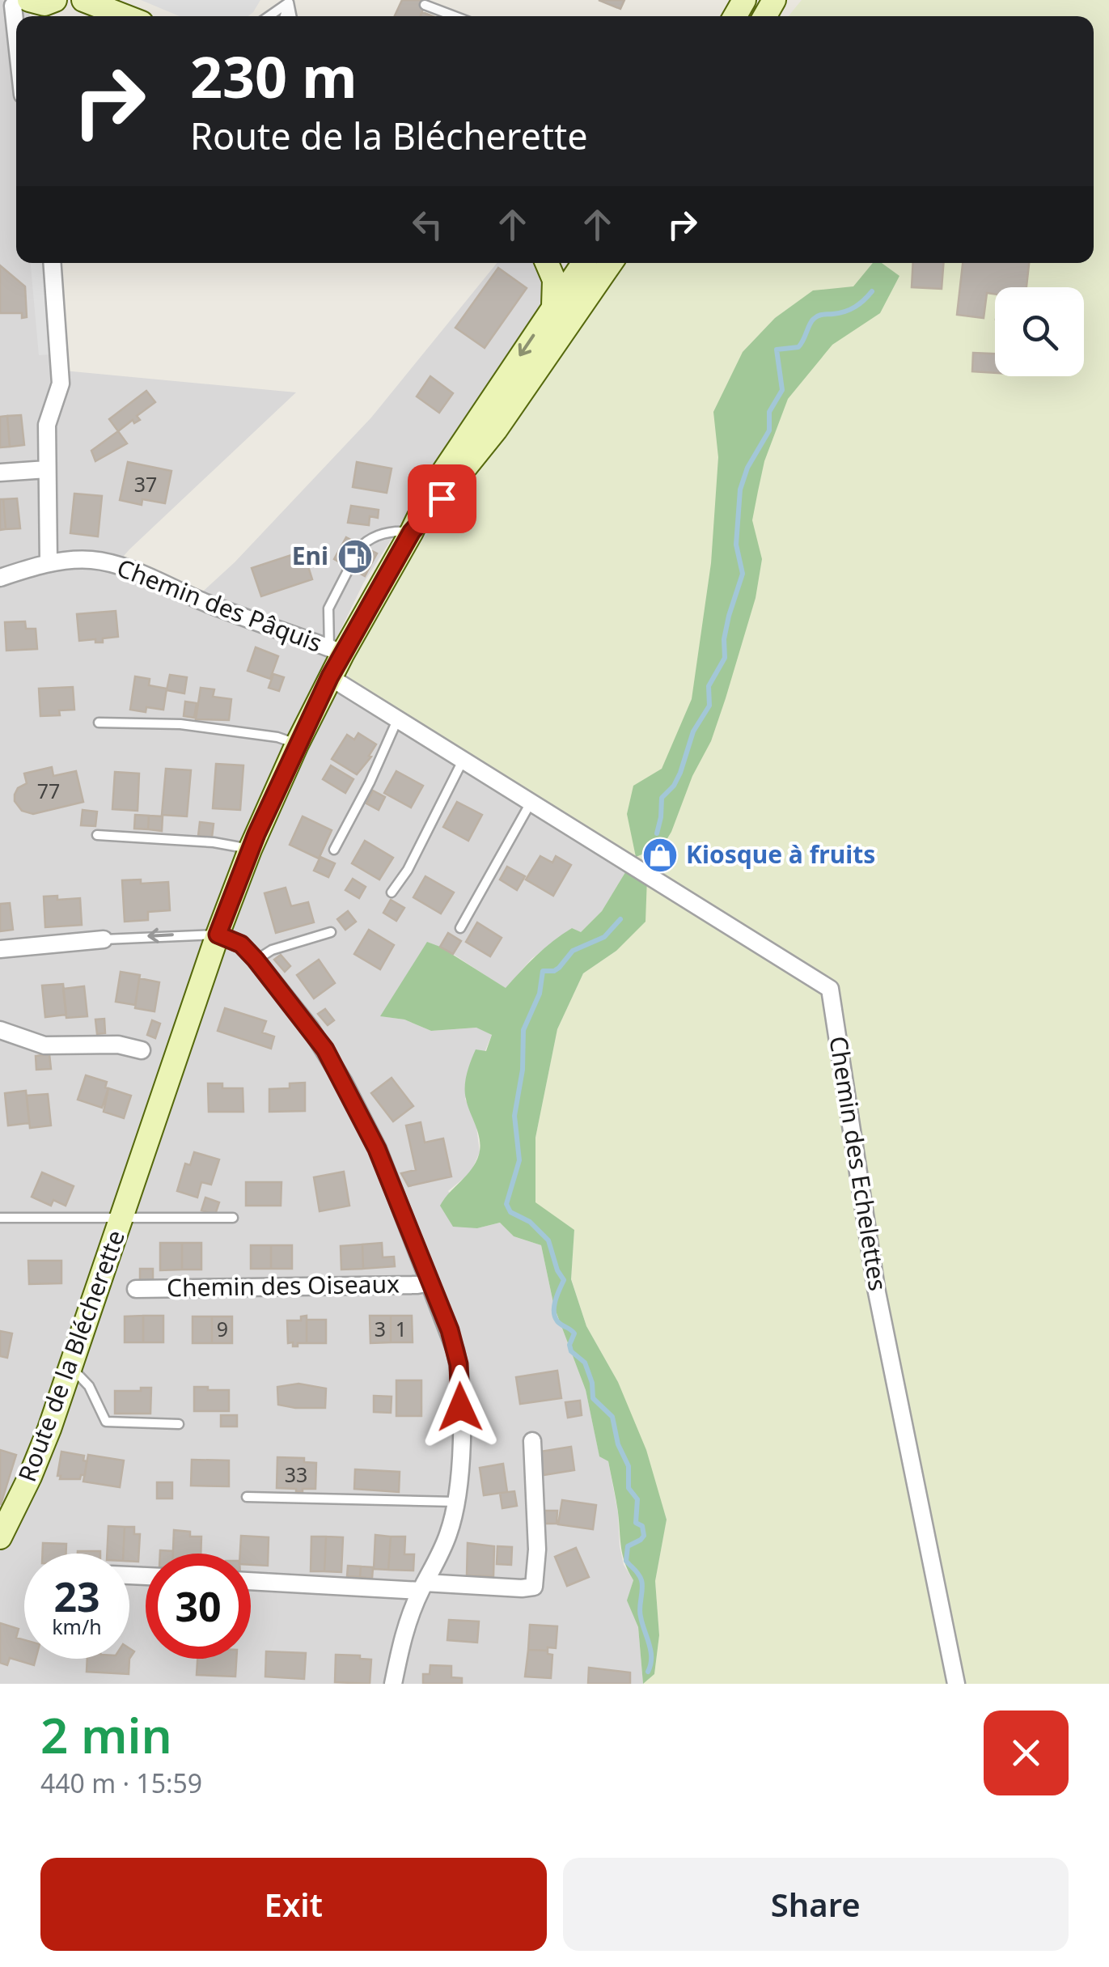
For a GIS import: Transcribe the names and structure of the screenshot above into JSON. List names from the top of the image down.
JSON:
{
  "streets": {
    "main road": ["Route de la Blécherette"],
    "street": ["Chemin des Pâquis", "Chemin des Echelettes", "Chemin des Oiseaux"]
  },
  "crossings": [
    ["Chemin des Pâquis", "Route de la Blécherette"],
    ["Chemin des Echelettes", "Route de la Blécherette"]
  ],
  "places": {
    "fuel station": ["Eni"],
    "shop": ["Kiosque à fruits"]
  },
  "house_numbers": [
    "37",
    "77",
    "9",
    "3",
    "1",
    "33"
  ],
  "page": {
    "turn": ["230 m", "Route de la Blécherette"],
    "speed": "23 km/h",
    "limit": "30",
    "heading": ["2 min", "440 m · 15:59"],
    "buttons": ["Exit", "Share"]
  }
}
